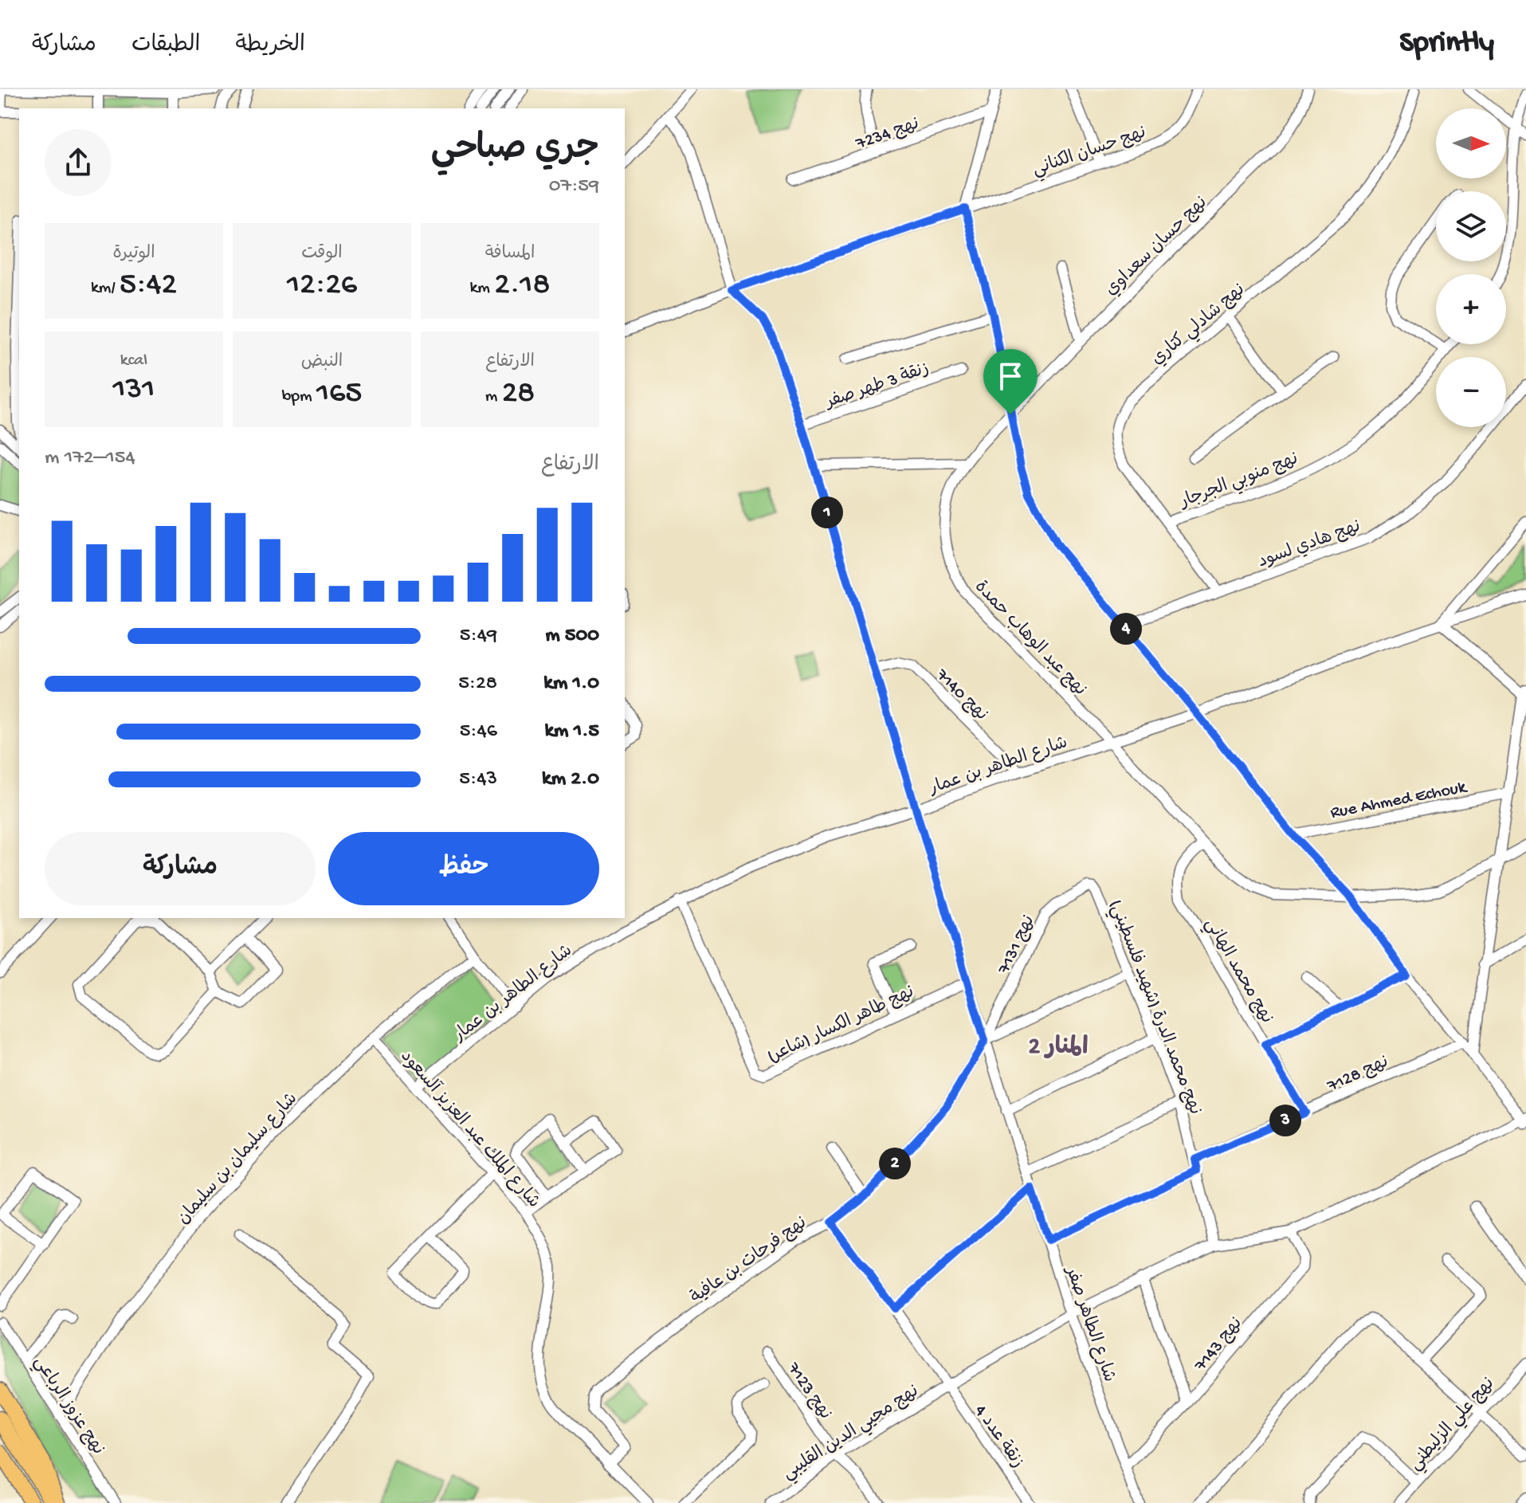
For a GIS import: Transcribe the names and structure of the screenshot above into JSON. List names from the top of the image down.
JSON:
{
  "streets": {
    "street": [
      "نهج 7234",
      "نهج حسان الكناني",
      "نهج حسان سعداوي",
      "نهج شادلي كتاري",
      "زنقة 3 طهر صفر",
      "نهج منوبي الجرجار",
      "نهج هادي لسود",
      "نهج عبد الوهاب حمدة",
      "نهج 7140",
      "شارع الطاهر بن عمار",
      "Rue Ahmed Echouk",
      "نهج 7131",
      "نهج محمد الهاني",
      "نهج محمد الدرة (شهيد فلسطيني)",
      "نهج طاهر الكسار (شاعر)",
      "نهج 7128",
      "شارع الملك عبد العزيز آلسعود",
      "شارع سليمان بن سليمان",
      "نهج فرحات بن عافية",
      "شارع الطاهر صفر",
      "نهج 7143",
      "نهج 7123",
      "نهج عزوز الرباعي",
      "نهج علي الزليطني",
      "نهج محيي الدين القليبي",
      "زنقة عدد 4"
    ]
  },
  "crossings": [
    ["نهج حسان الكناني", "شارع الطاهر صفر"],
    ["نهج حسان سعداوي", "نهج عبد الوهاب حمدة"],
    ["نهج شادلي كتاري", "نهج منوبي الجرجار"],
    ["نهج شادلي كتاري", "نهج هادي لسود"],
    ["زنقة 3 طهر صفر", "شارع الطاهر صفر"],
    ["نهج عبد الوهاب حمدة", "شارع الطاهر بن عمار"],
    ["نهج عبد الوهاب حمدة", "نهج محمد الهاني"],
    ["نهج 7140", "شارع الطاهر بن عمار"],
    ["نهج 7140", "شارع الطاهر صفر"],
    ["شارع الطاهر بن عمار", "نهج طاهر الكسار (شاعر)"],
    ["شارع الطاهر بن عمار", "شارع الملك عبد العزيز آلسعود"],
    ["شارع الطاهر بن عمار", "شارع الطاهر صفر"],
    ["نهج 7131", "نهج محمد الدرة (شهيد فلسطيني)"],
    ["نهج 7131", "نهج فرحات بن عافية"],
    ["نهج 7131", "شارع الطاهر صفر"],
    ["نهج محمد الهاني", "نهج 7128"],
    ["نهج محمد الدرة (شهيد فلسطيني)", "نهج 7128"],
    ["نهج محمد الدرة (شهيد فلسطيني)", "نهج محيي الدين القليبي"],
    ["نهج طاهر الكسار (شاعر)", "شارع الطاهر صفر"],
    ["شارع الملك عبد العزيز آلسعود", "شارع سليمان بن سليمان"],
    ["شارع الملك عبد العزيز آلسعود", "نهج فرحات بن عافية"],
    ["شارع سليمان بن سليمان", "نهج عزوز الرباعي"],
    ["نهج فرحات بن عافية", "شارع الطاهر صفر"],
    ["نهج فرحات بن عافية", "زنقة عدد 4"],
    ["شارع الطاهر صفر", "نهج 7143"],
    ["شارع الطاهر صفر", "نهج محيي الدين القليبي"],
    ["نهج 7143", "نهج محيي الدين القليبي"],
    ["نهج 7123", "نهج محيي الدين القليبي"],
    ["نهج محيي الدين القليبي", "زنقة عدد 4"]
  ],
  "districts": ["المنار 2"],
  "north": "right",
  "page": {
    "header": "Sprintly",
    "nav": ["الخريطة", "الطبقات", "مشاركة"],
    "map_buttons": ["+", "−"],
    "heading": ["جري صباحي", "07:59"],
    "stats": [
      ["المسافة", "2.18 km"],
      ["الوقت", "12:26"],
      ["الوتيرة", "5:42 /km"],
      ["الارتفاع", "28 m"],
      ["النبض", "165 bpm"],
      ["kcal", "131"]
    ],
    "chart": ["الارتفاع", "154–172 m"],
    "pins": [
      "1",
      "4",
      "3",
      "2"
    ],
    "list": [
      {
        "name": "500 m",
        "note": "5:49"
      },
      {
        "name": "1.0 km",
        "note": "5:28"
      },
      {
        "name": "1.5 km",
        "note": "5:46"
      },
      {
        "name": "2.0 km",
        "note": "5:43"
      }
    ],
    "buttons": ["حفظ", "مشاركة"]
  }
}
